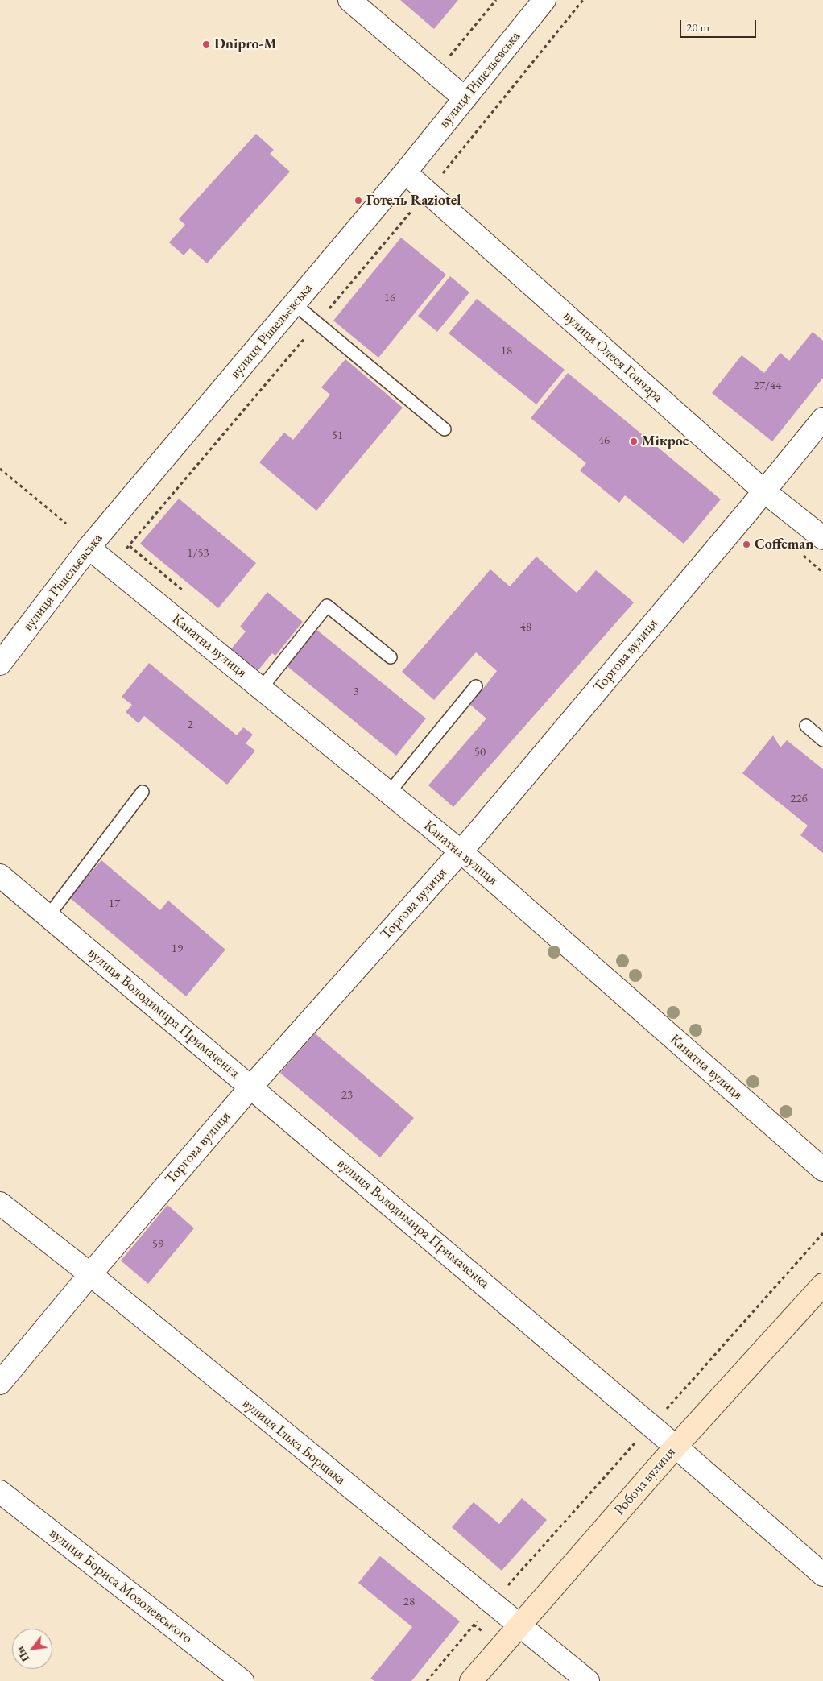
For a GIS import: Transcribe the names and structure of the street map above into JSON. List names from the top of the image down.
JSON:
{
  "streets": {
    "street": [
      "вулиця Рішельєвська",
      "вулиця Олеся Гончара",
      "Канатна вулиця",
      "Торгова вулиця",
      "вулиця Володимира Примаченка",
      "вулиця Ілька Борщака",
      "Робоча вулиця",
      "вулиця Бориса Мозолевського"
    ]
  },
  "crossings": [
    ["вулиця Рішельєвська", "вулиця Олеся Гончара"],
    ["вулиця Рішельєвська", "Канатна вулиця"],
    ["вулиця Олеся Гончара", "Торгова вулиця"],
    ["Канатна вулиця", "Торгова вулиця"],
    ["Торгова вулиця", "вулиця Володимира Примаченка"],
    ["Торгова вулиця", "вулиця Ілька Борщака"],
    ["вулиця Володимира Примаченка", "Робоча вулиця"],
    ["вулиця Ілька Борщака", "Робоча вулиця"]
  ],
  "places": [
    "Dnipro-M",
    "Готель Raziotel",
    "Мікрос",
    "Coffeman"
  ],
  "house_numbers": [
    "16",
    "18",
    "27/44",
    "51",
    "46",
    "1/53",
    "48",
    "3",
    "2",
    "50",
    "22б",
    "17",
    "19",
    "23",
    "59",
    "28"
  ],
  "scale_bar": "20 m",
  "north": "bottom left"
}
